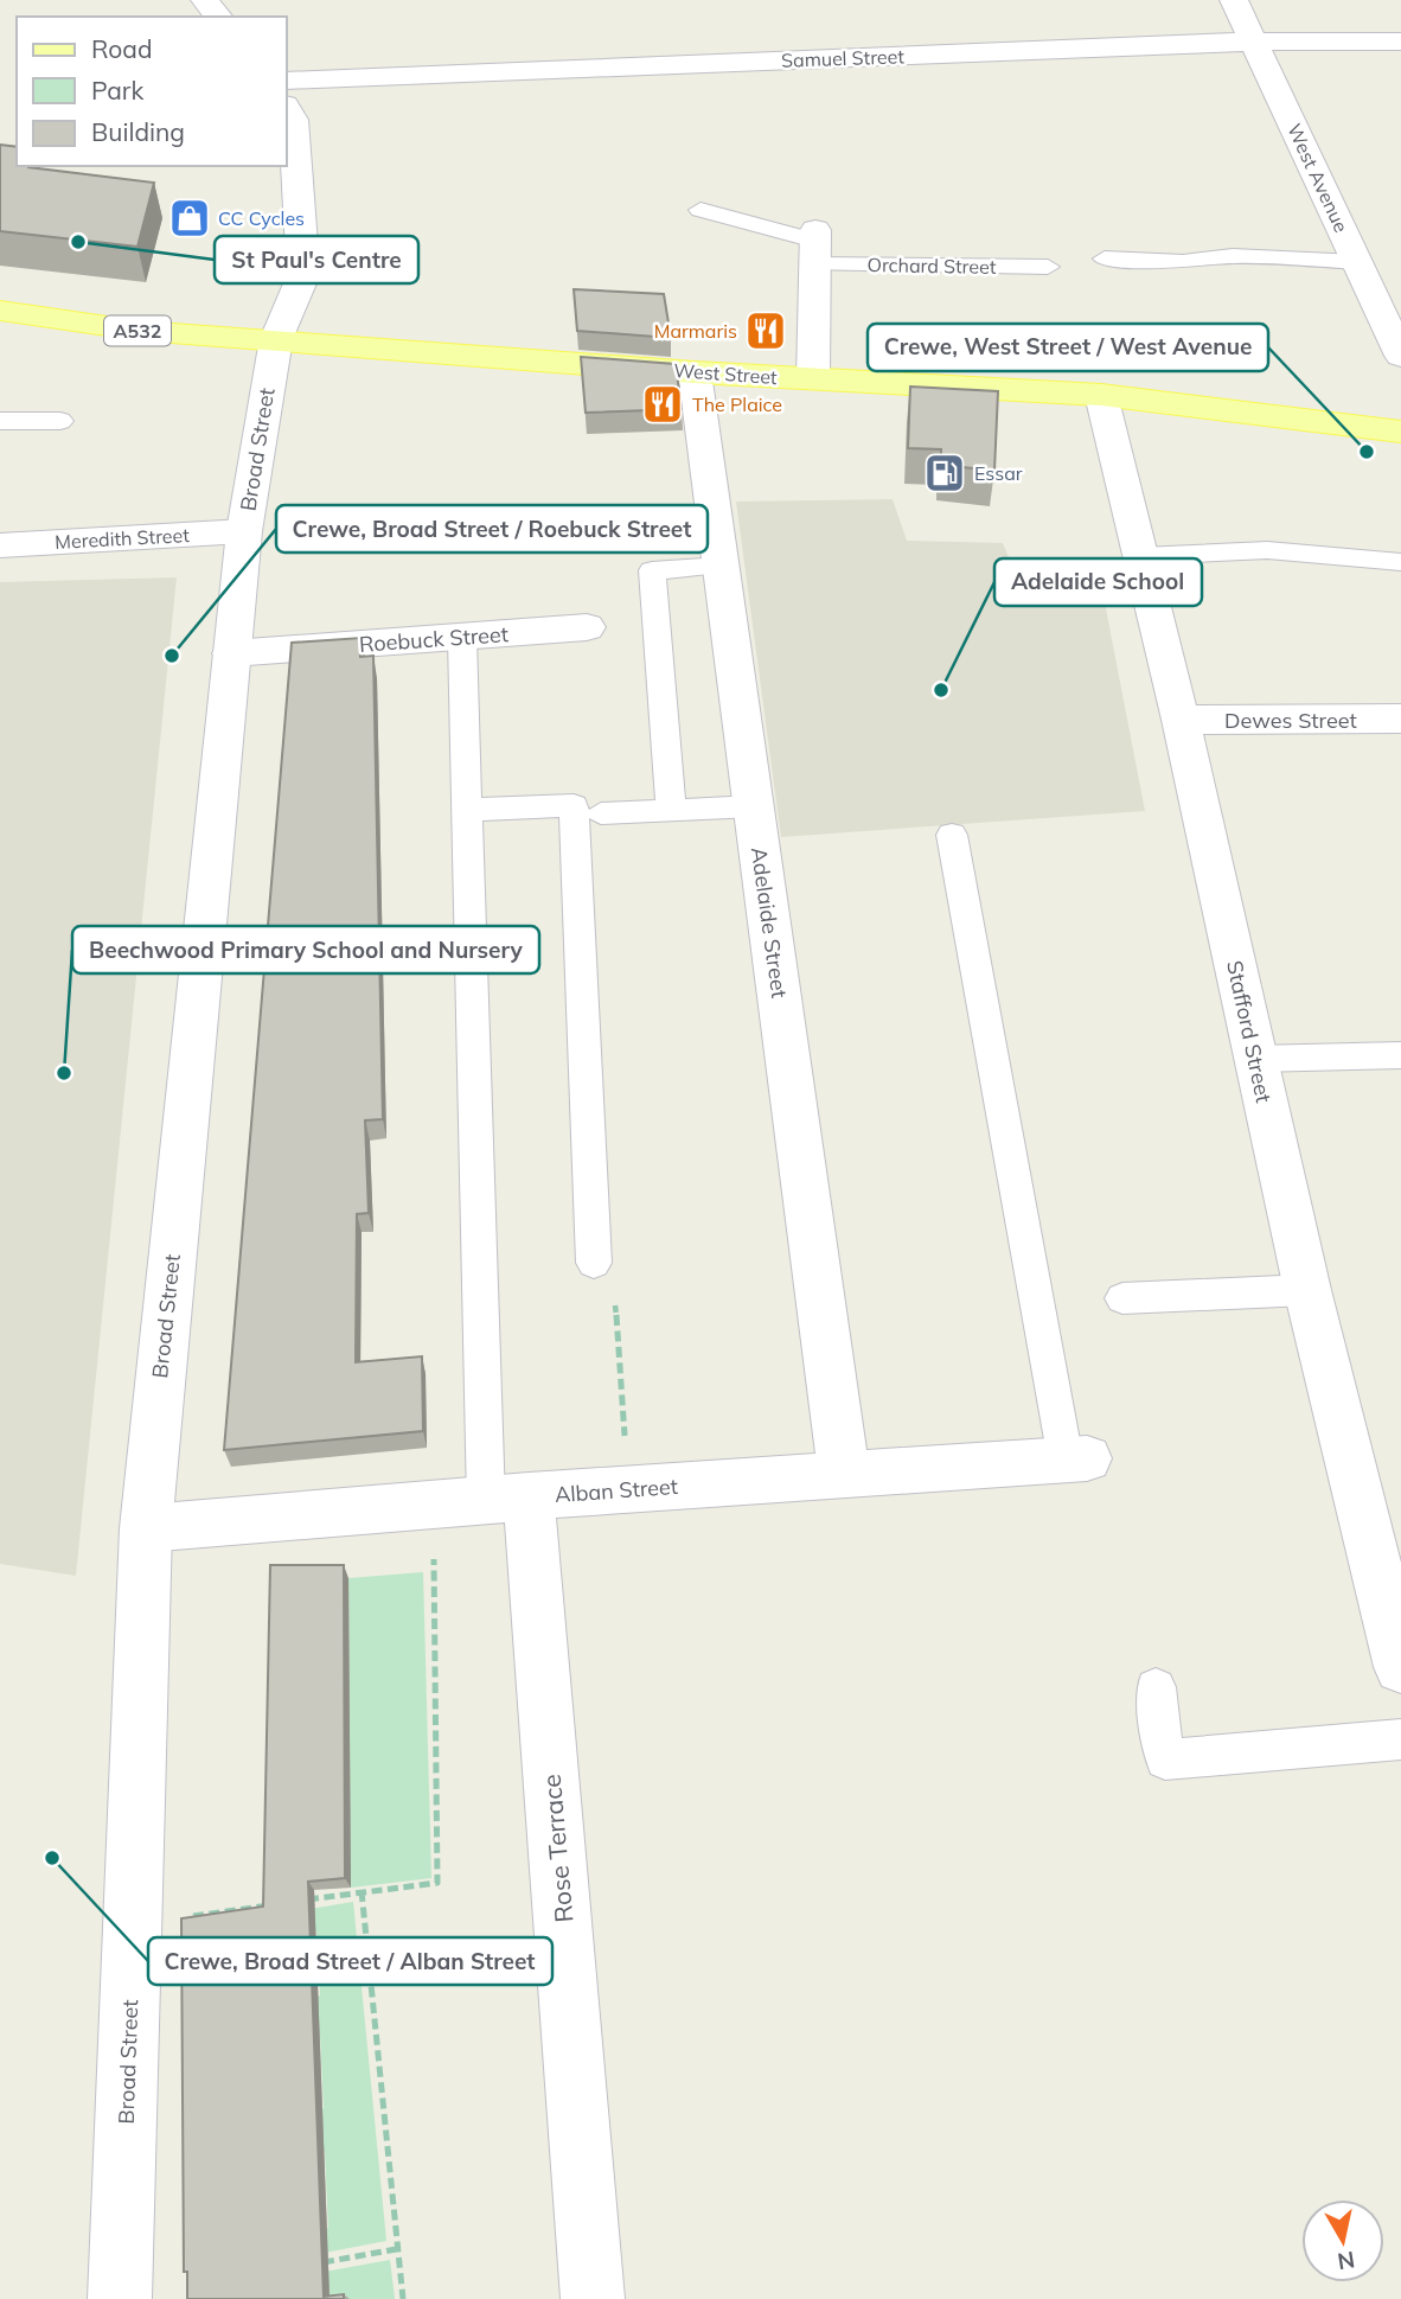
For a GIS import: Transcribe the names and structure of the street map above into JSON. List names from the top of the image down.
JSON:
{
  "streets": {
    "main road": ["A532", "West Street"],
    "street": [
      "Samuel Street",
      "West Avenue",
      "Broad Street",
      "Meredith Street",
      "Roebuck Street",
      "Dewes Street",
      "Adelaide Street",
      "Stafford Street",
      "Alban Street",
      "Rose Terrace"
    ],
    "lane": ["Orchard Street"]
  },
  "crossings": [
    ["Samuel Street", "West Avenue"],
    ["West Street", "Broad Street"],
    ["West Street", "Adelaide Street"],
    ["West Street", "Stafford Street"],
    ["Broad Street", "Meredith Street"],
    ["Broad Street", "Roebuck Street"],
    ["Broad Street", "Alban Street"],
    ["Dewes Street", "Stafford Street"],
    ["Adelaide Street", "Alban Street"],
    ["Alban Street", "Rose Terrace"]
  ],
  "places": {
    "shop": ["CC Cycles"],
    "other": [
      "St Paul's Centre",
      "Crewe, West Street / West Avenue",
      "Crewe, Broad Street / Roebuck Street",
      "Adelaide School",
      "Beechwood Primary School and Nursery",
      "Crewe, Broad Street / Alban Street"
    ],
    "restaurant": ["Marmaris", "The Plaice"],
    "fuel station": ["Essar"]
  },
  "legend": ["Road", "Park", "Building"],
  "north": "bottom"
}
